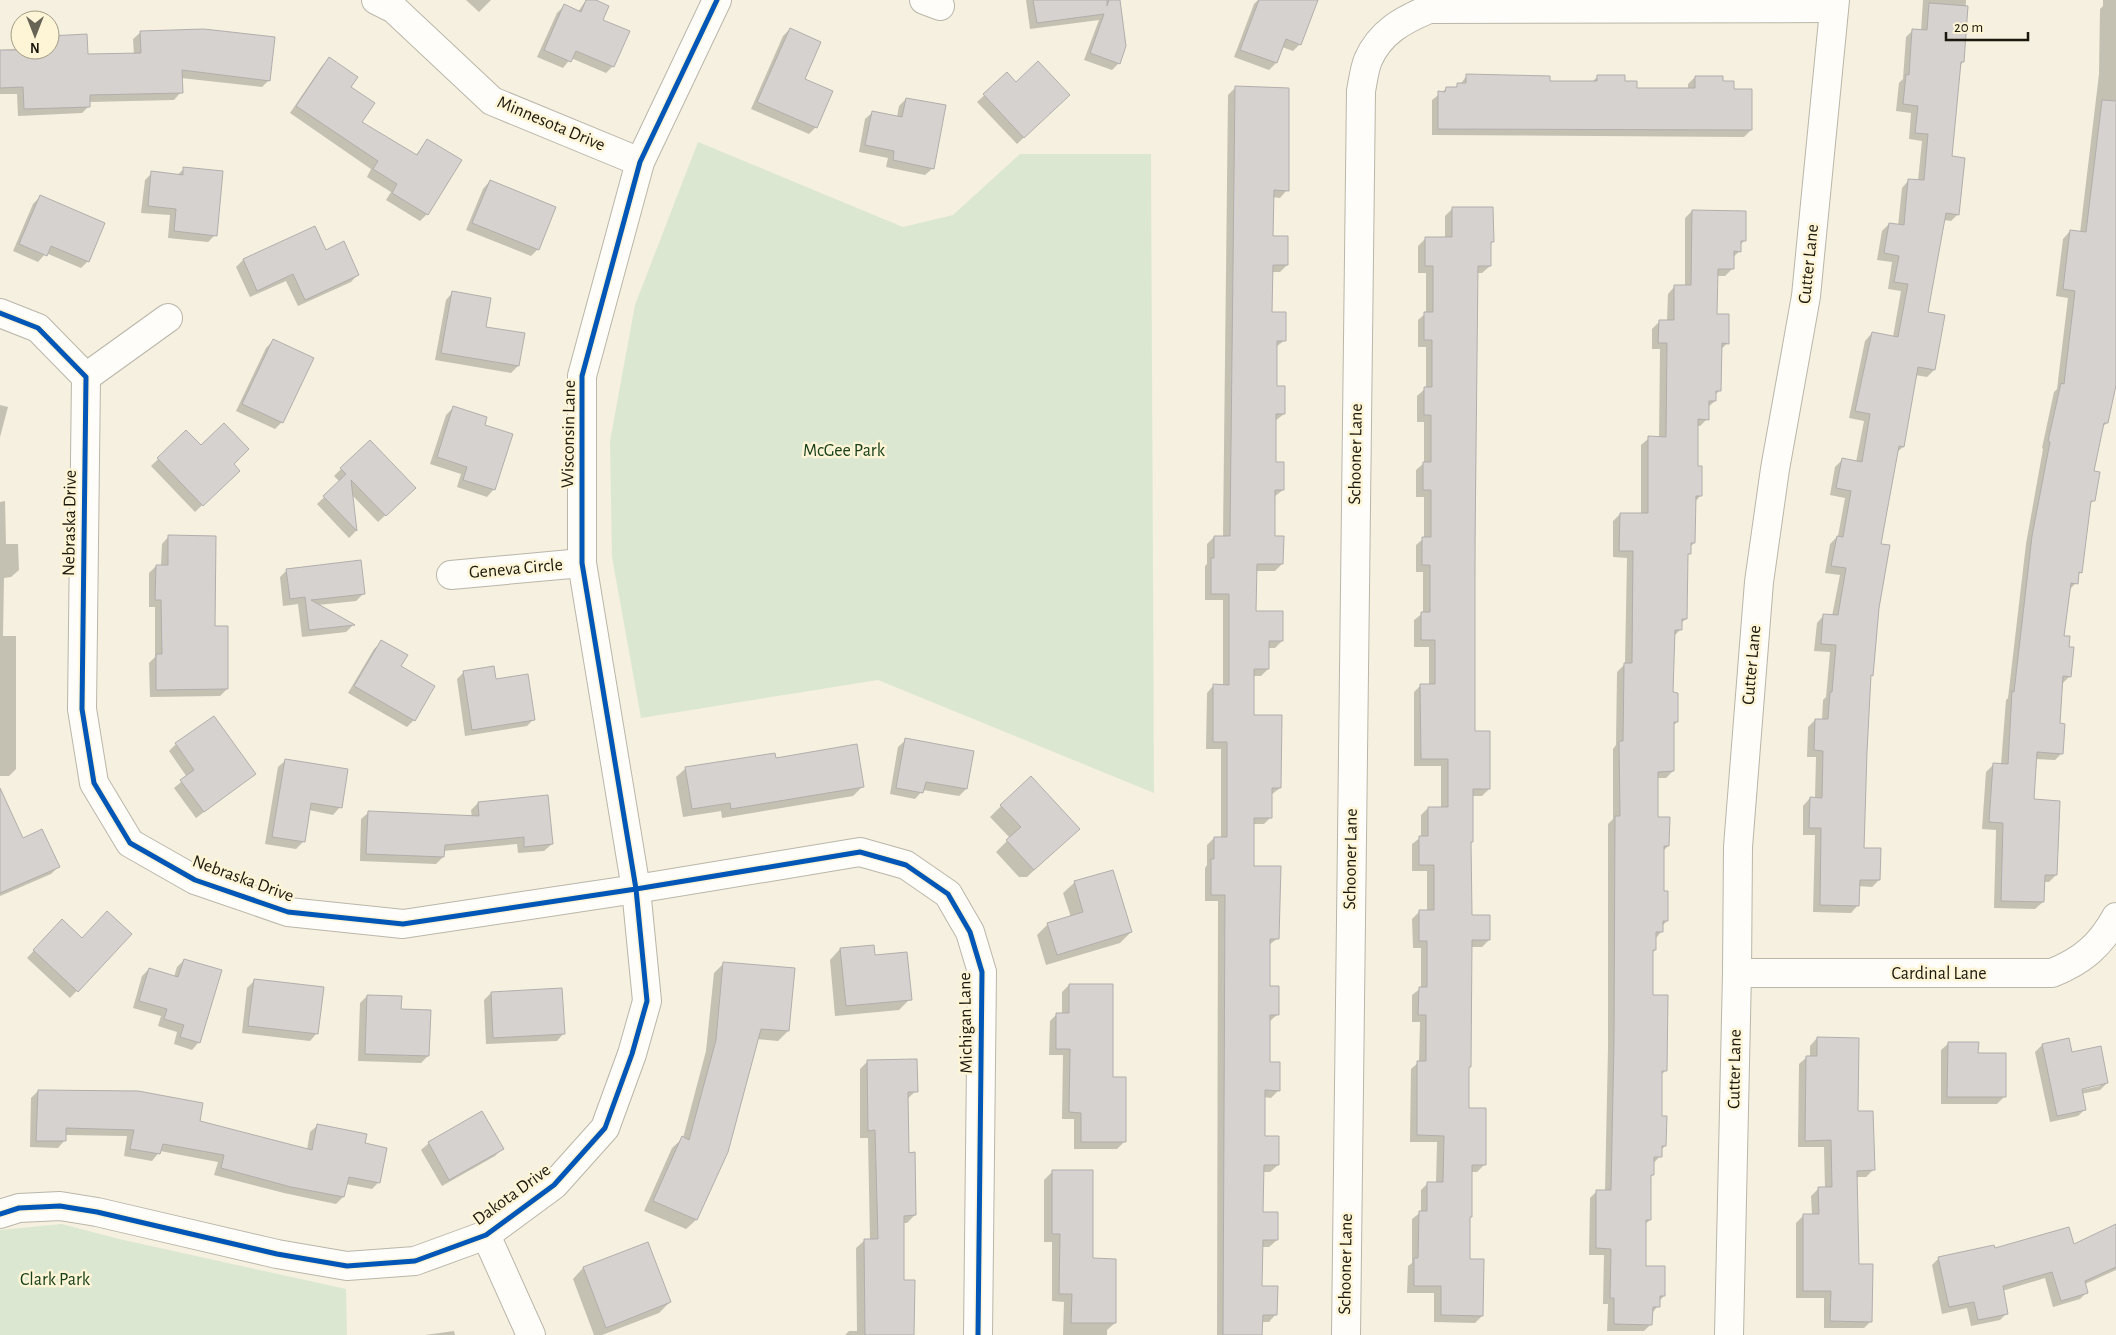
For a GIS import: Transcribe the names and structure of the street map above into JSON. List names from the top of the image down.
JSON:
{
  "streets": {
    "street": [
      "Minnesota Drive",
      "Cutter Lane",
      "Wisconsin Lane",
      "Schooner Lane",
      "Nebraska Drive",
      "Geneva Circle",
      "Cardinal Lane",
      "Michigan Lane",
      "Dakota Drive"
    ]
  },
  "crossings": [
    ["Minnesota Drive", "Wisconsin Lane"],
    ["Cutter Lane", "Schooner Lane"],
    ["Cutter Lane", "Cardinal Lane"],
    ["Wisconsin Lane", "Nebraska Drive"],
    ["Wisconsin Lane", "Geneva Circle"],
    ["Wisconsin Lane", "Michigan Lane"],
    ["Wisconsin Lane", "Dakota Drive"],
    ["Nebraska Drive", "Michigan Lane"],
    ["Nebraska Drive", "Dakota Drive"],
    ["Michigan Lane", "Dakota Drive"]
  ],
  "parks": ["McGee Park", "Clark Park"],
  "scale_bar": "20 m",
  "north": "bottom"
}
